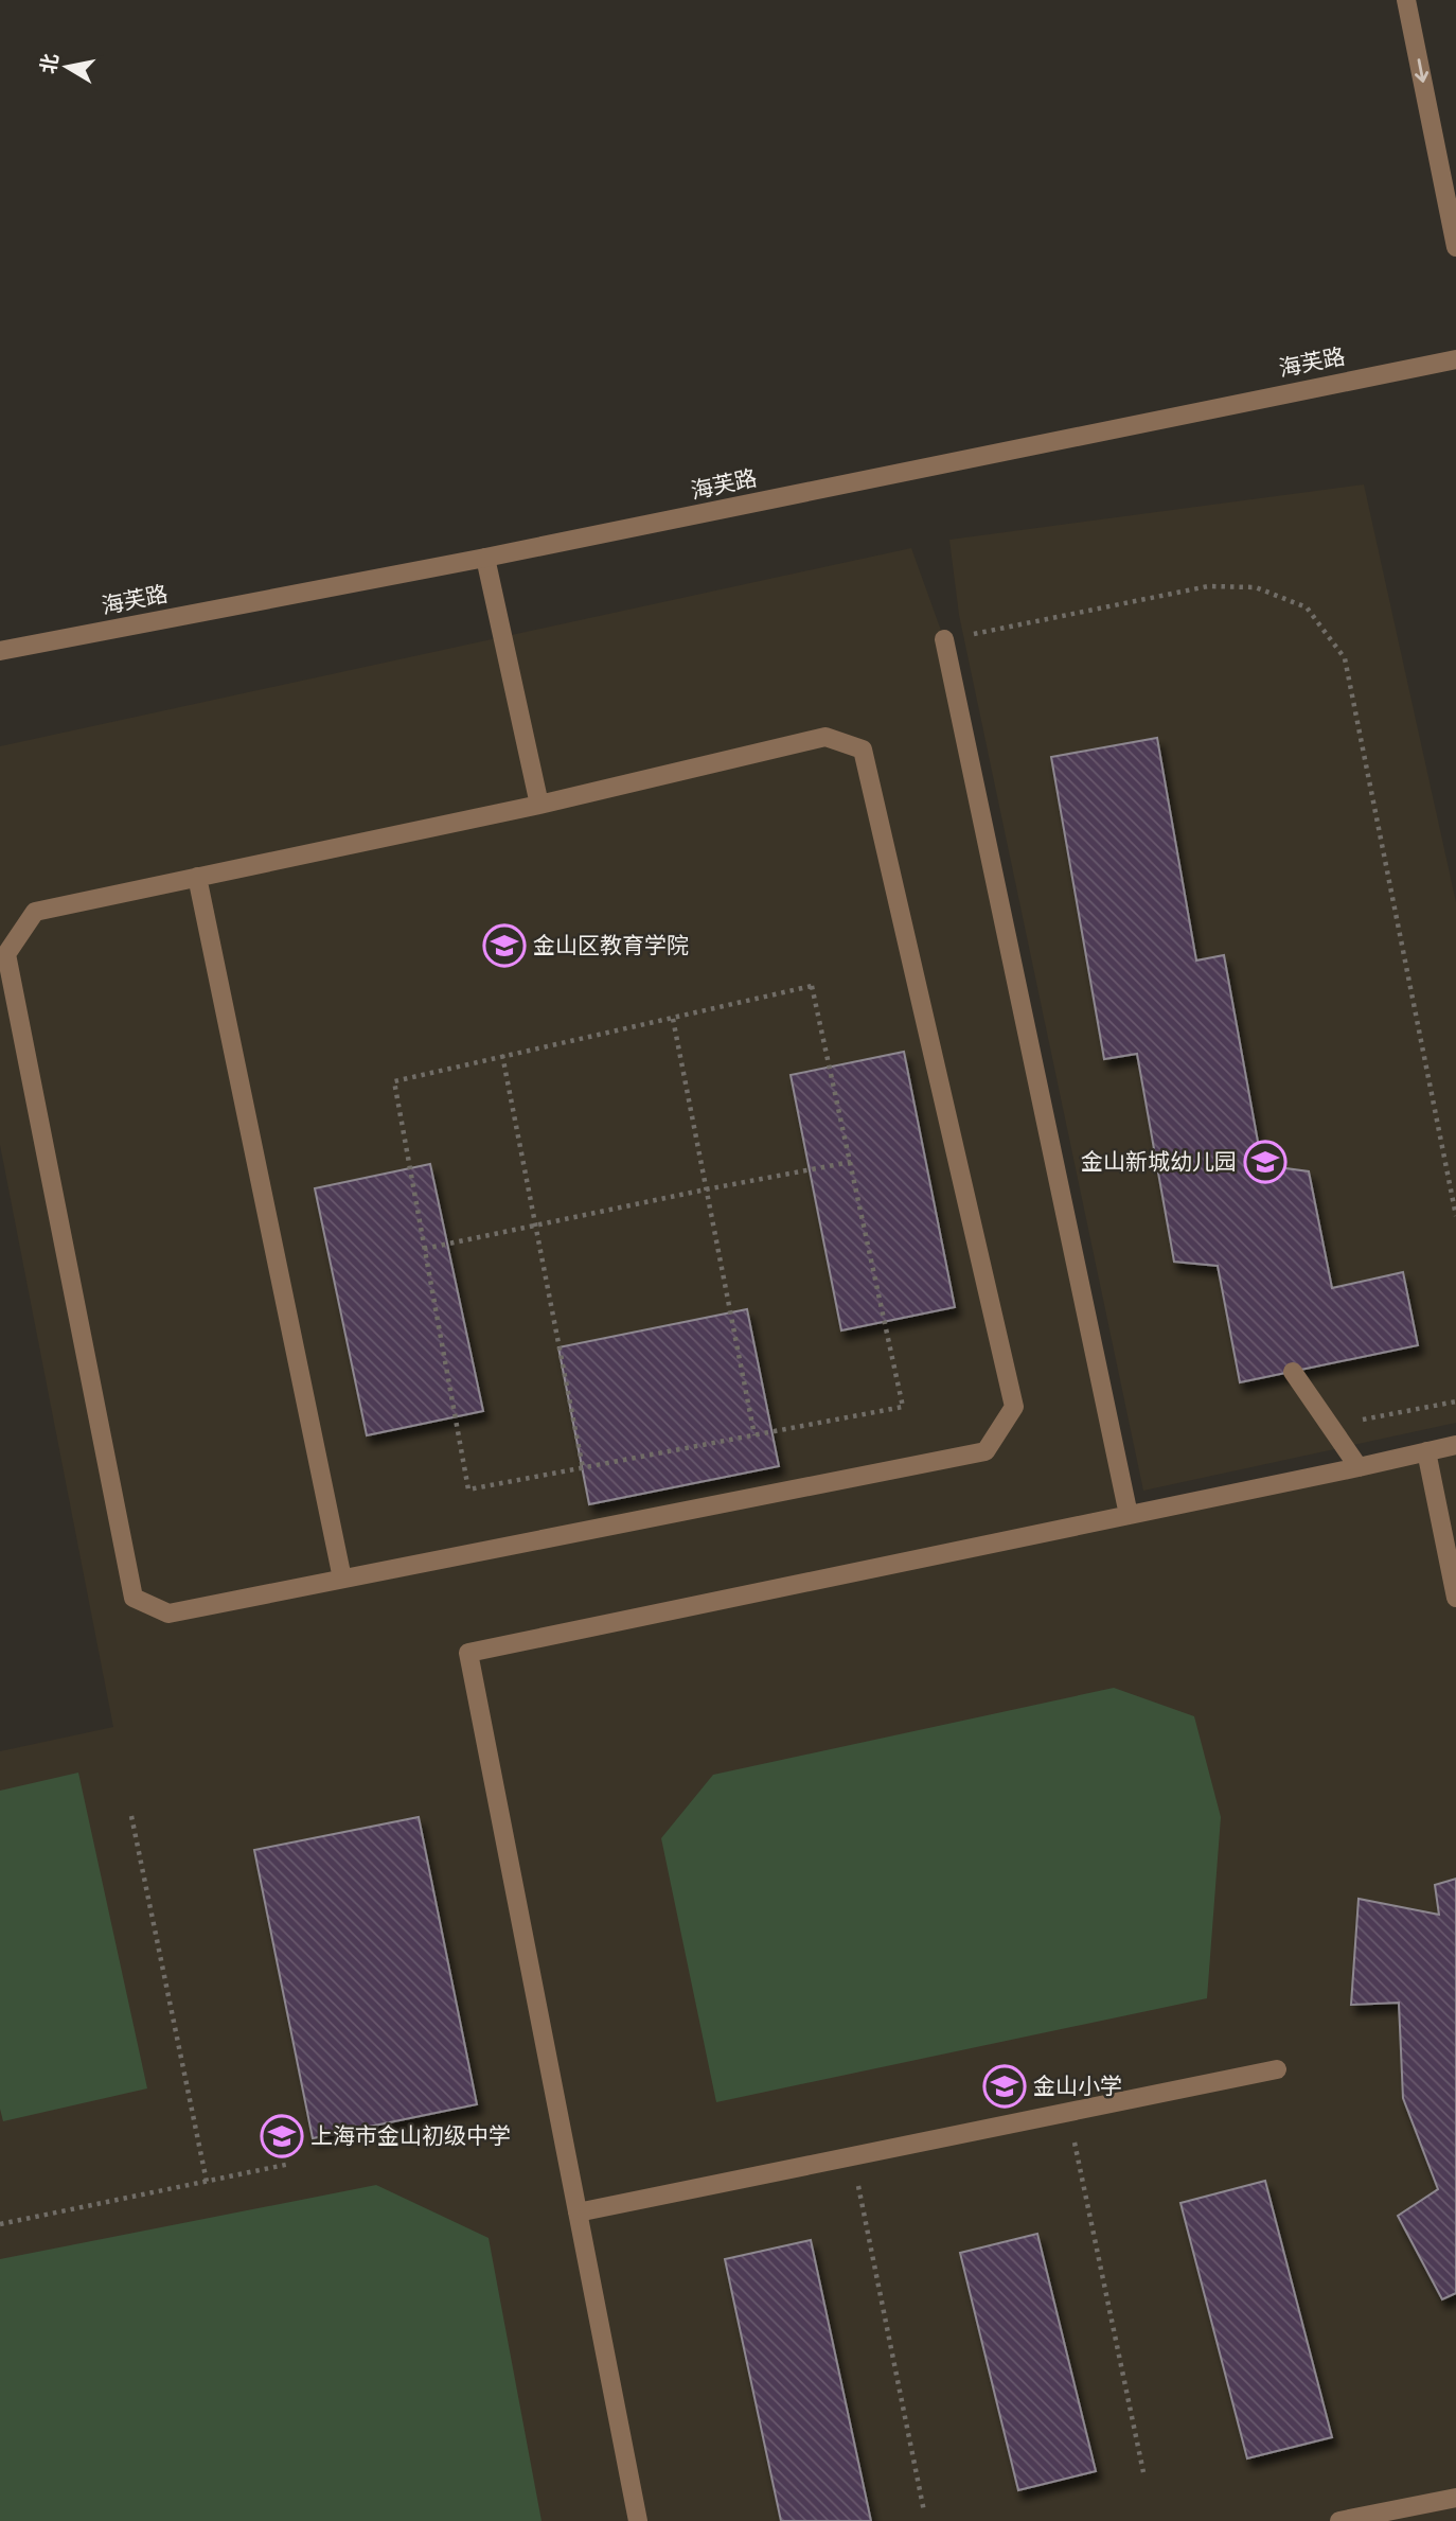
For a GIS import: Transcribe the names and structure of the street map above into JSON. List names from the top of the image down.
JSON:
{
  "streets": {
    "street": ["海芙路"]
  },
  "places": {
    "school or university": [
      "金山区教育学院",
      "金山新城幼儿园",
      "金山小学",
      "上海市金山初级中学"
    ]
  },
  "north": "left"
}
